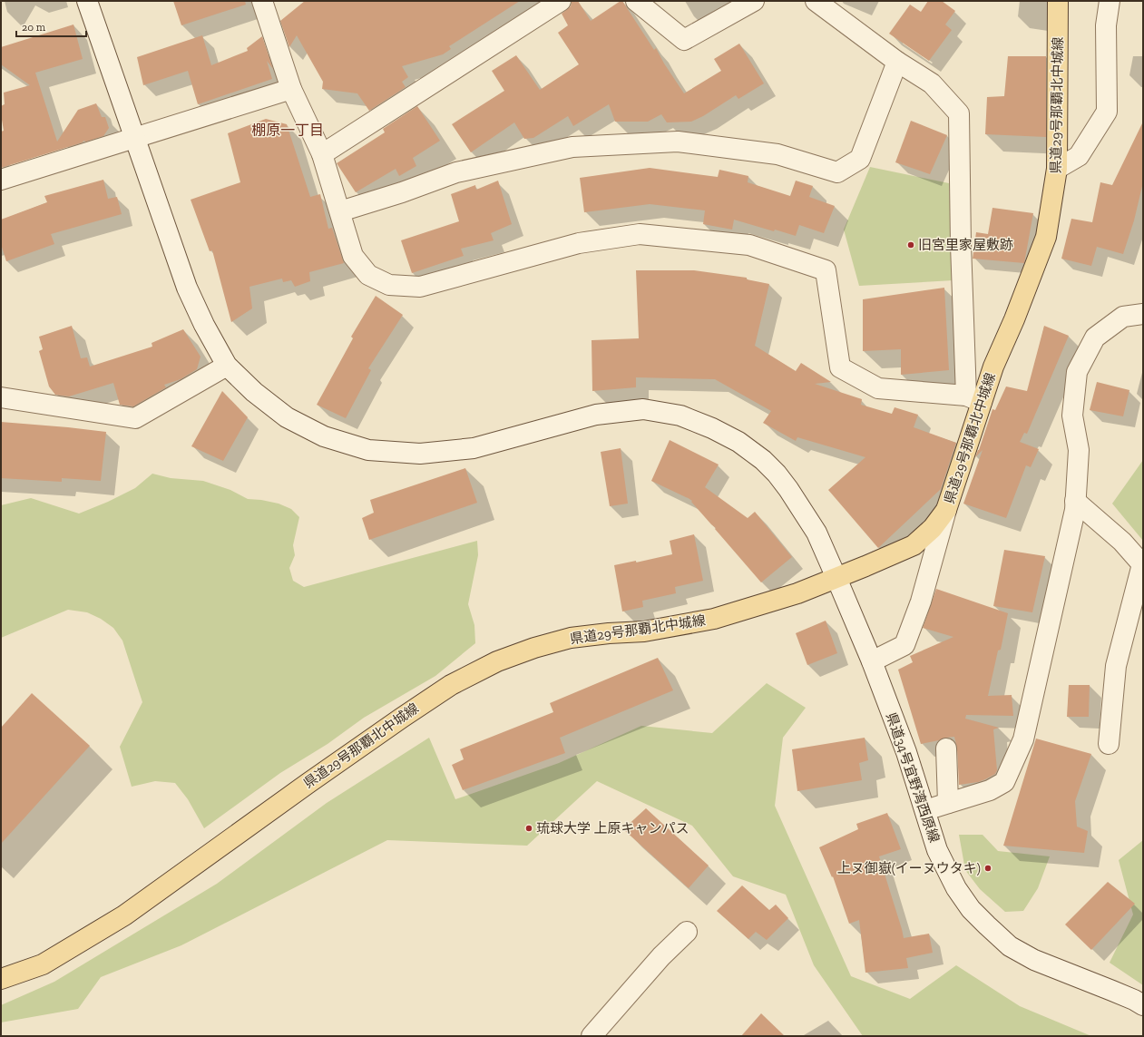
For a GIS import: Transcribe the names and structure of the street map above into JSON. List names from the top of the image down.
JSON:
{
  "streets": {
    "main road": ["県道29号那覇北中城線"],
    "street": ["県道34号宜野湾西原線"]
  },
  "crossings": [
    ["県道29号那覇北中城線", "県道34号宜野湾西原線"]
  ],
  "districts": ["棚原一丁目"],
  "places": ["旧宮里家屋敷跡", "琉球大学 上原キャンパス", "上ヌ御嶽(イーヌウタキ)"],
  "scale_bar": "20 m"
}
